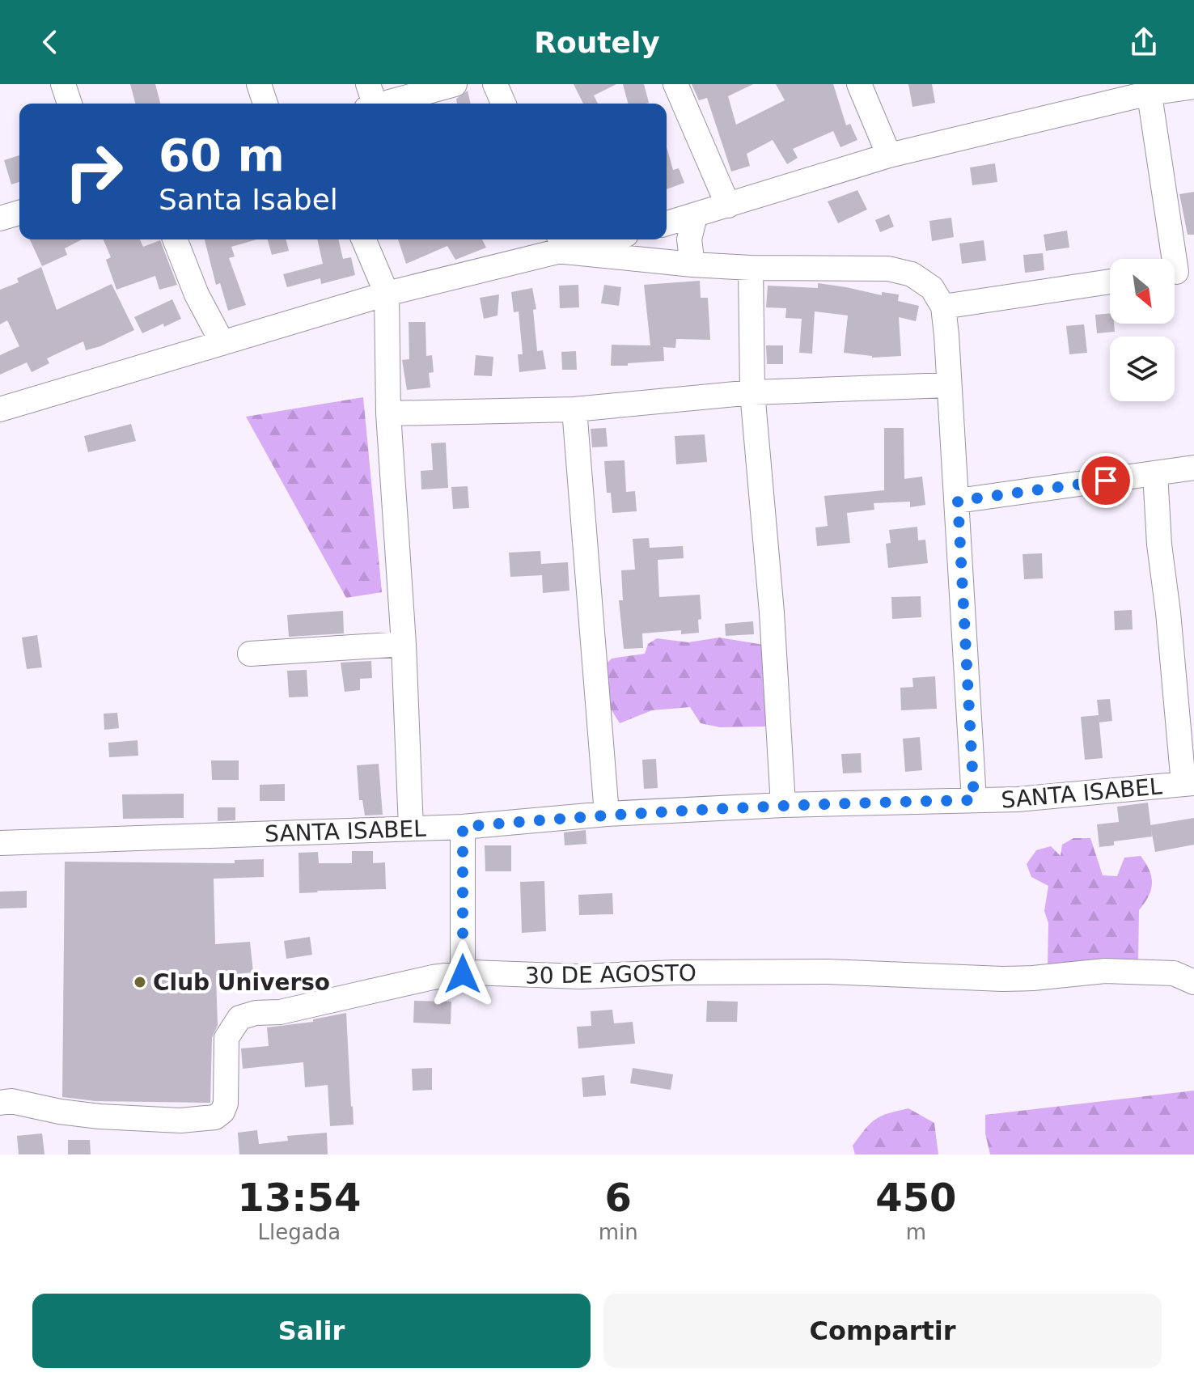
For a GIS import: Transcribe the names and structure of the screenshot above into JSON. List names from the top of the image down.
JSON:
{
  "streets": {
    "street": ["SANTA ISABEL", "30 DE AGOSTO"]
  },
  "places": ["Club Universo"],
  "north": "bottom right",
  "page": {
    "header": "Routely",
    "turn": ["60 m", "Santa Isabel"],
    "eta": [
      "13:54",
      "Llegada",
      "6",
      "min",
      "450",
      "m"
    ],
    "buttons": ["Salir", "Compartir"]
  }
}
